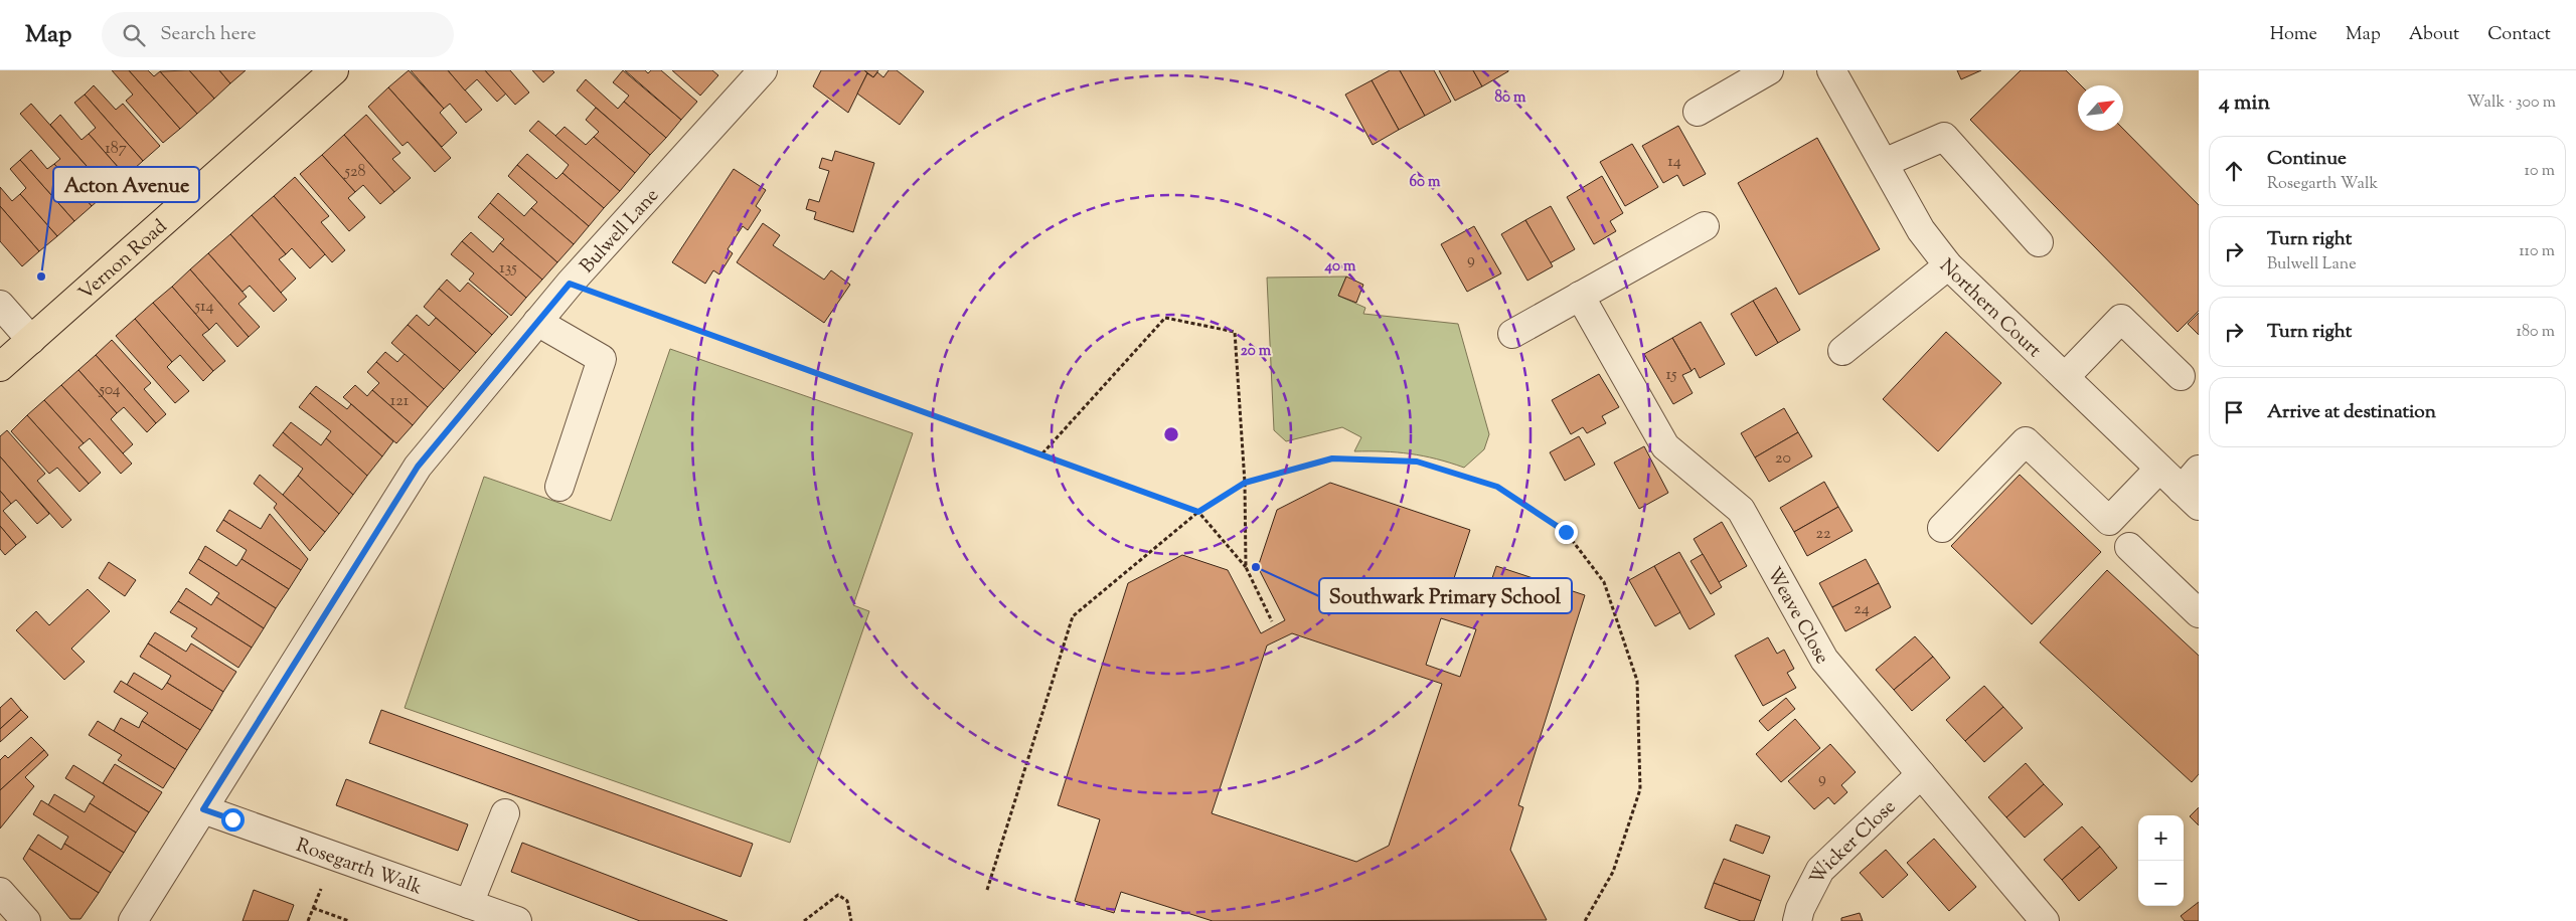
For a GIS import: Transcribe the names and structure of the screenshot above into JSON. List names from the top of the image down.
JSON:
{
  "streets": {
    "main road": ["Vernon Road"],
    "street": [
      "Bulwell Lane",
      "Northern Court",
      "Weave Close",
      "Wicker Close",
      "Rosegarth Walk"
    ]
  },
  "crossings": [
    ["Bulwell Lane", "Rosegarth Walk"],
    ["Weave Close", "Wicker Close"]
  ],
  "places": ["Acton Avenue", "Southwark Primary School"],
  "house_numbers": [
    "187",
    "14",
    "528",
    "9",
    "135",
    "514",
    "15",
    "504",
    "121",
    "20",
    "22",
    "24",
    "9"
  ],
  "north": "top right",
  "page": {
    "header": "Map",
    "search": "Search here",
    "nav": [
      "Home",
      "Map",
      "About",
      "Contact"
    ],
    "heading": ["4 min", "Walk · 300 m"],
    "list": [
      ["Continue", "Rosegarth Walk", "10 m"],
      ["Turn right", "Bulwell Lane", "110 m"],
      ["Turn right", "180 m"],
      "Arrive at destination"
    ],
    "map_buttons": ["+", "−"]
  },
  "rings": [
    "80 m",
    "60 m",
    "40 m",
    "20 m"
  ]
}
